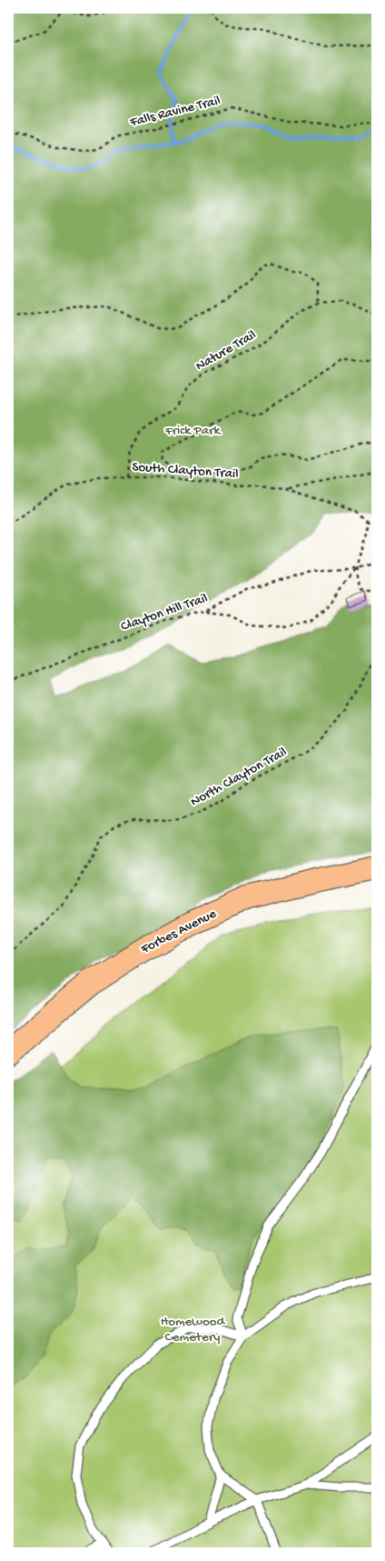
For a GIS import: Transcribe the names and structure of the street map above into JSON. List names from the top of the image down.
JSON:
{
  "streets": {
    "main road": ["Forbes Avenue"],
    "path": [
      "Falls Ravine Trail",
      "Nature Trail",
      "South Clayton Trail",
      "Clayton Hill Trail",
      "North Clayton Trail"
    ]
  },
  "crossings": [
    ["Nature Trail", "South Clayton Trail"]
  ],
  "parks": ["Frick Park", "Homewood Cemetery"]
}
